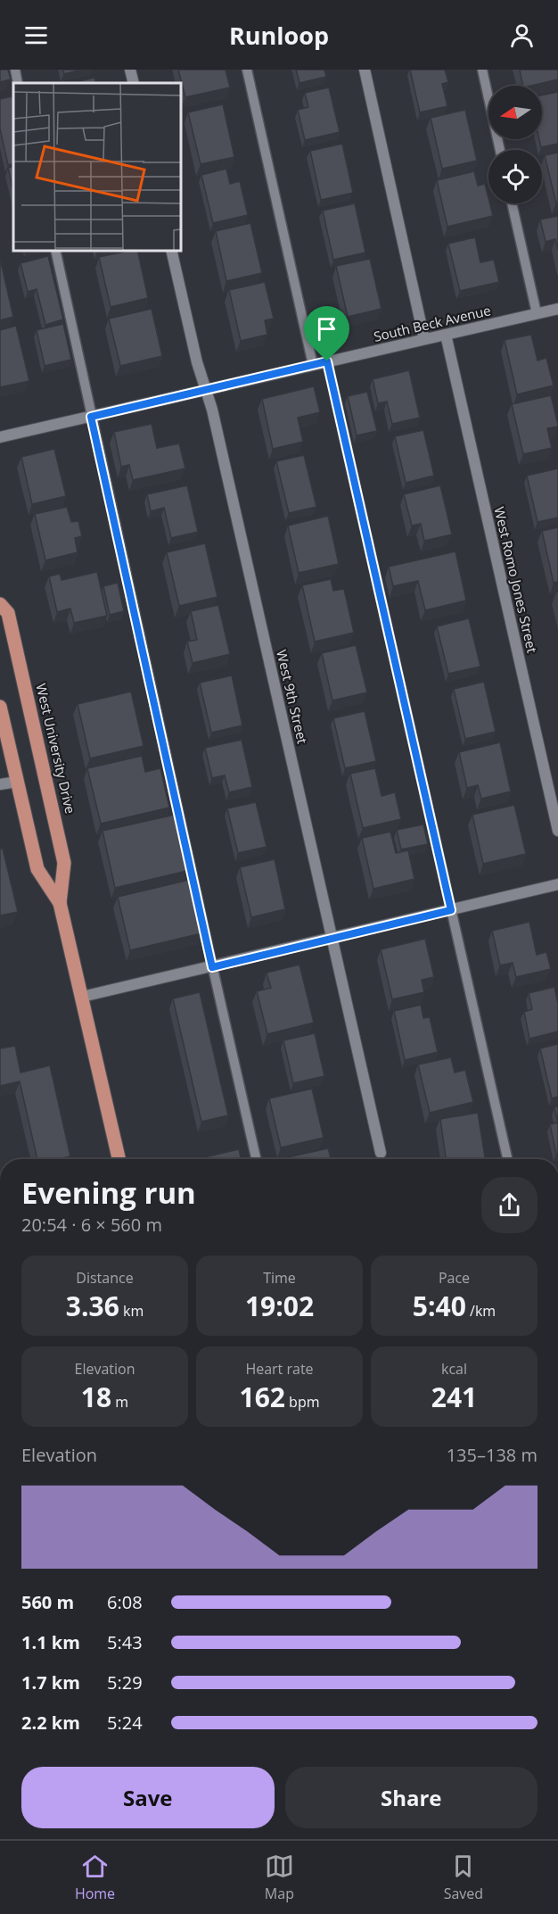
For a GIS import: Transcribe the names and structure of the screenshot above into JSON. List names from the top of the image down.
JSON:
{
  "streets": {
    "main road": ["West University Drive"],
    "street": ["South Beck Avenue", "West Romo Jones Street", "West 9th Street"]
  },
  "crossings": [
    ["South Beck Avenue", "West Romo Jones Street"],
    ["South Beck Avenue", "West 9th Street"]
  ],
  "north": "left",
  "page": {
    "header": "Runloop",
    "heading": ["Evening run", "20:54 · 6 × 560 m"],
    "stats": [
      ["Distance", "3.36 km"],
      ["Time", "19:02"],
      ["Pace", "5:40 /km"],
      ["Elevation", "18 m"],
      ["Heart rate", "162 bpm"],
      ["kcal", "241"]
    ],
    "chart": ["Elevation", "135–138 m"],
    "list": [
      {
        "name": "560 m",
        "note": "6:08"
      },
      {
        "name": "1.1 km",
        "note": "5:43"
      },
      {
        "name": "1.7 km",
        "note": "5:29"
      },
      {
        "name": "2.2 km",
        "note": "5:24"
      }
    ],
    "buttons": ["Save", "Share"],
    "tabs": ["Home", "Map", "Saved"]
  }
}
